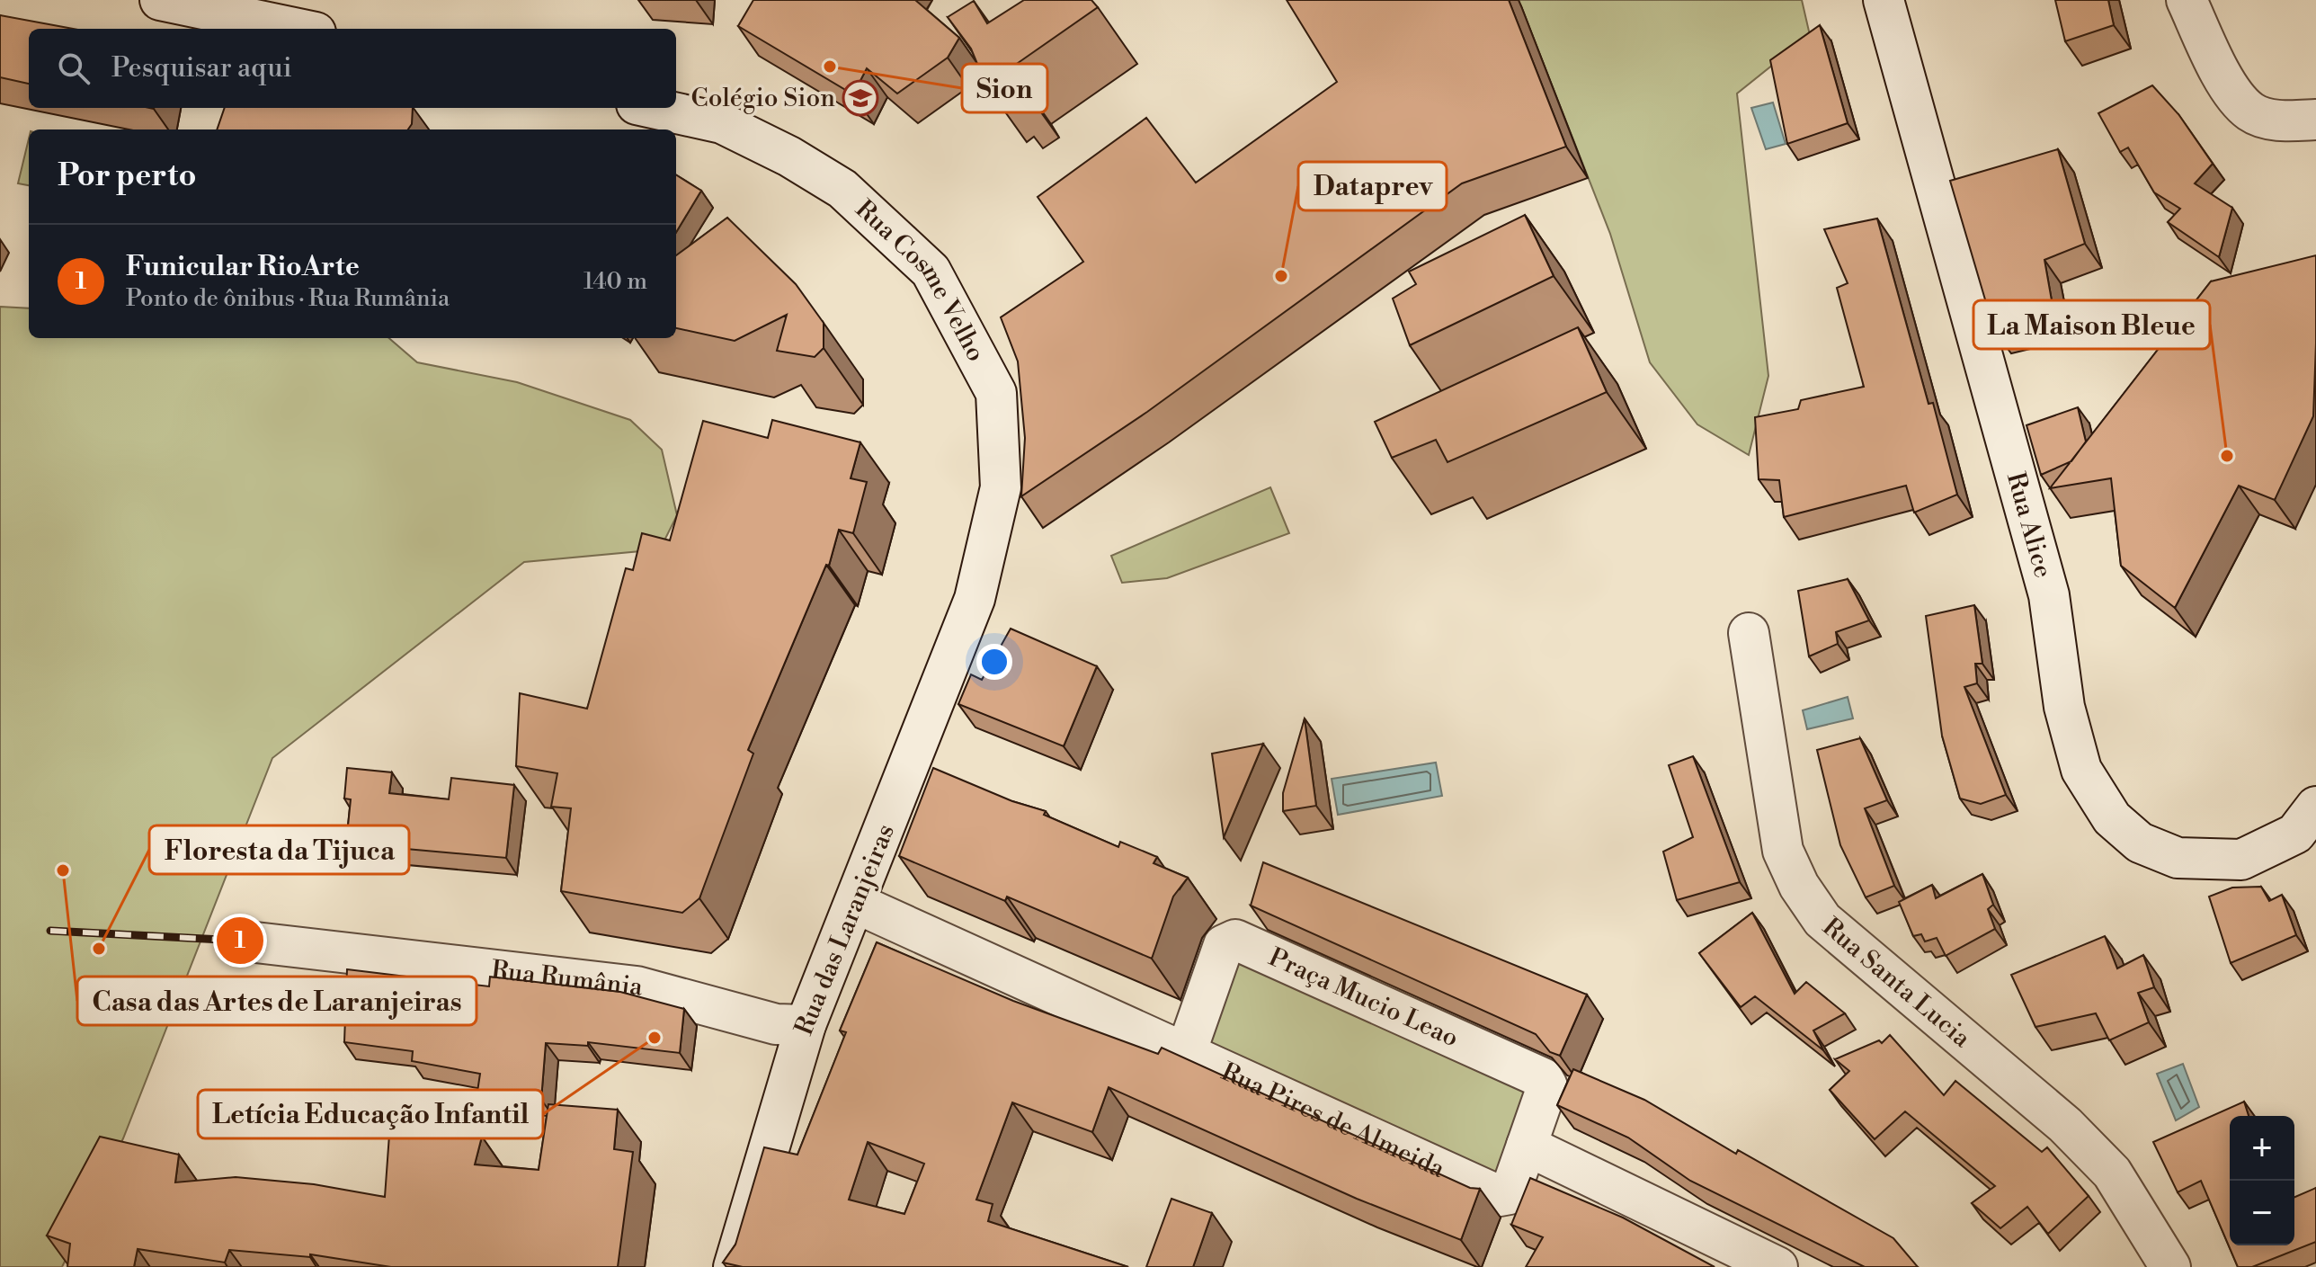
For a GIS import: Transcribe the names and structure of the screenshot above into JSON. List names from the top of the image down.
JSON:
{
  "streets": {
    "street": [
      "Rua Cosme Velho",
      "Rua Alice",
      "Rua das Laranjeiras",
      "Rua Rumânia",
      "Rua Santa Lucia",
      "Praça Mucio Leao",
      "Rua Pires de Almeida"
    ]
  },
  "crossings": [
    ["Rua Cosme Velho", "Rua das Laranjeiras"],
    ["Rua das Laranjeiras", "Rua Rumânia"],
    ["Rua das Laranjeiras", "Rua Pires de Almeida"],
    ["Praça Mucio Leao", "Rua Pires de Almeida"]
  ],
  "places": {
    "other": [
      "Sion",
      "Dataprev",
      "La Maison Bleue",
      "Casa das Artes de Laranjeiras",
      "Floresta da Tijuca",
      "Letícia Educação Infantil"
    ],
    "school or university": ["Colégio Sion"]
  },
  "page": {
    "search": "Pesquisar aqui",
    "heading": "Por perto",
    "list": [
      {
        "mark": "1",
        "name": "Funicular RioArte",
        "note": "Ponto de ônibus · Rua Rumânia",
        "value": "140 m"
      }
    ],
    "pins": "1",
    "map_buttons": ["+", "−"]
  }
}
